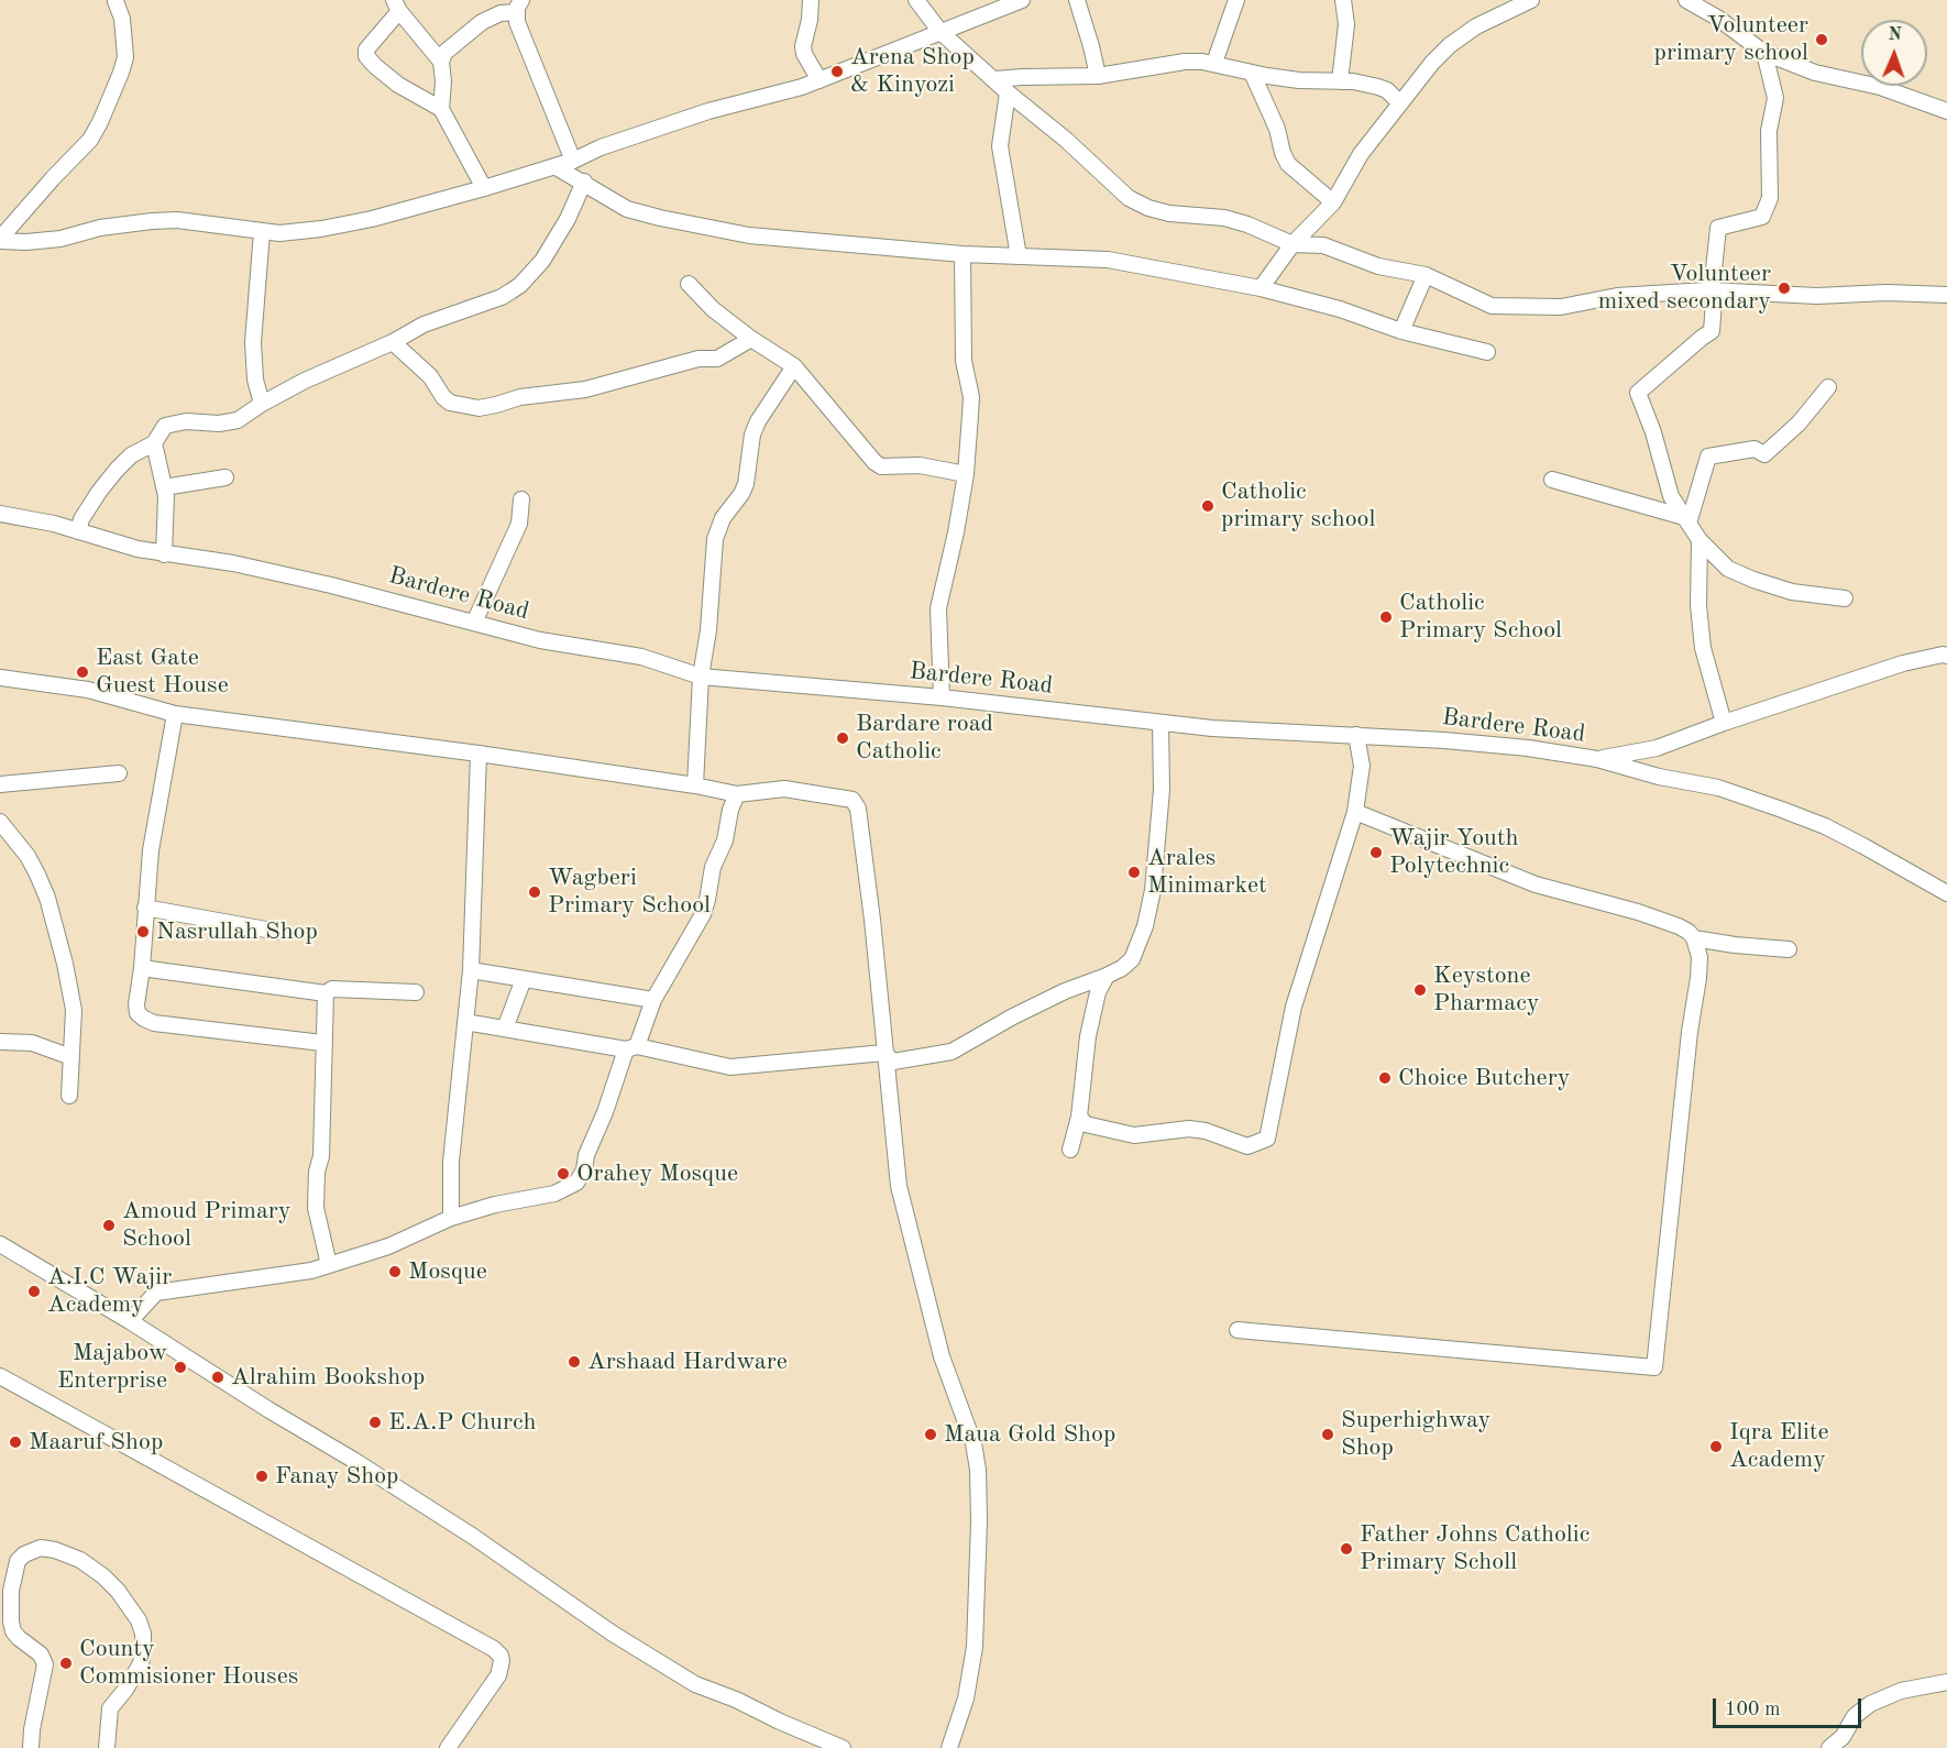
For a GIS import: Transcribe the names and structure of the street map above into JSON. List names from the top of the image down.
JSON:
{
  "streets": {
    "street": ["Bardere Road"]
  },
  "places": [
    "Volunteer primary school",
    "Arena Shop & Kinyozi",
    "Volunteer mixed secondary",
    "Catholic primary school",
    "Catholic Primary School",
    "East Gate Guest House",
    "Bardare road Catholic",
    "Wajir Youth Polytechnic",
    "Arales Minimarket",
    "Wagberi Primary School",
    "Nasrullah Shop",
    "Keystone Pharmacy",
    "Choice Butchery",
    "Orahey Mosque",
    "Amoud Primary School",
    "Mosque",
    "A.I.C Wajir Academy",
    "Arshaad Hardware",
    "Majabow Enterprise",
    "Alrahim Bookshop",
    "E.A.P Church",
    "Maua Gold Shop",
    "Superhighway Shop",
    "Maaruf Shop",
    "Iqra Elite Academy",
    "Fanay Shop",
    "Father Johns Catholic Primary Scholl",
    "County Commisioner Houses"
  ],
  "scale_bar": "100 m",
  "north": "top"
}
